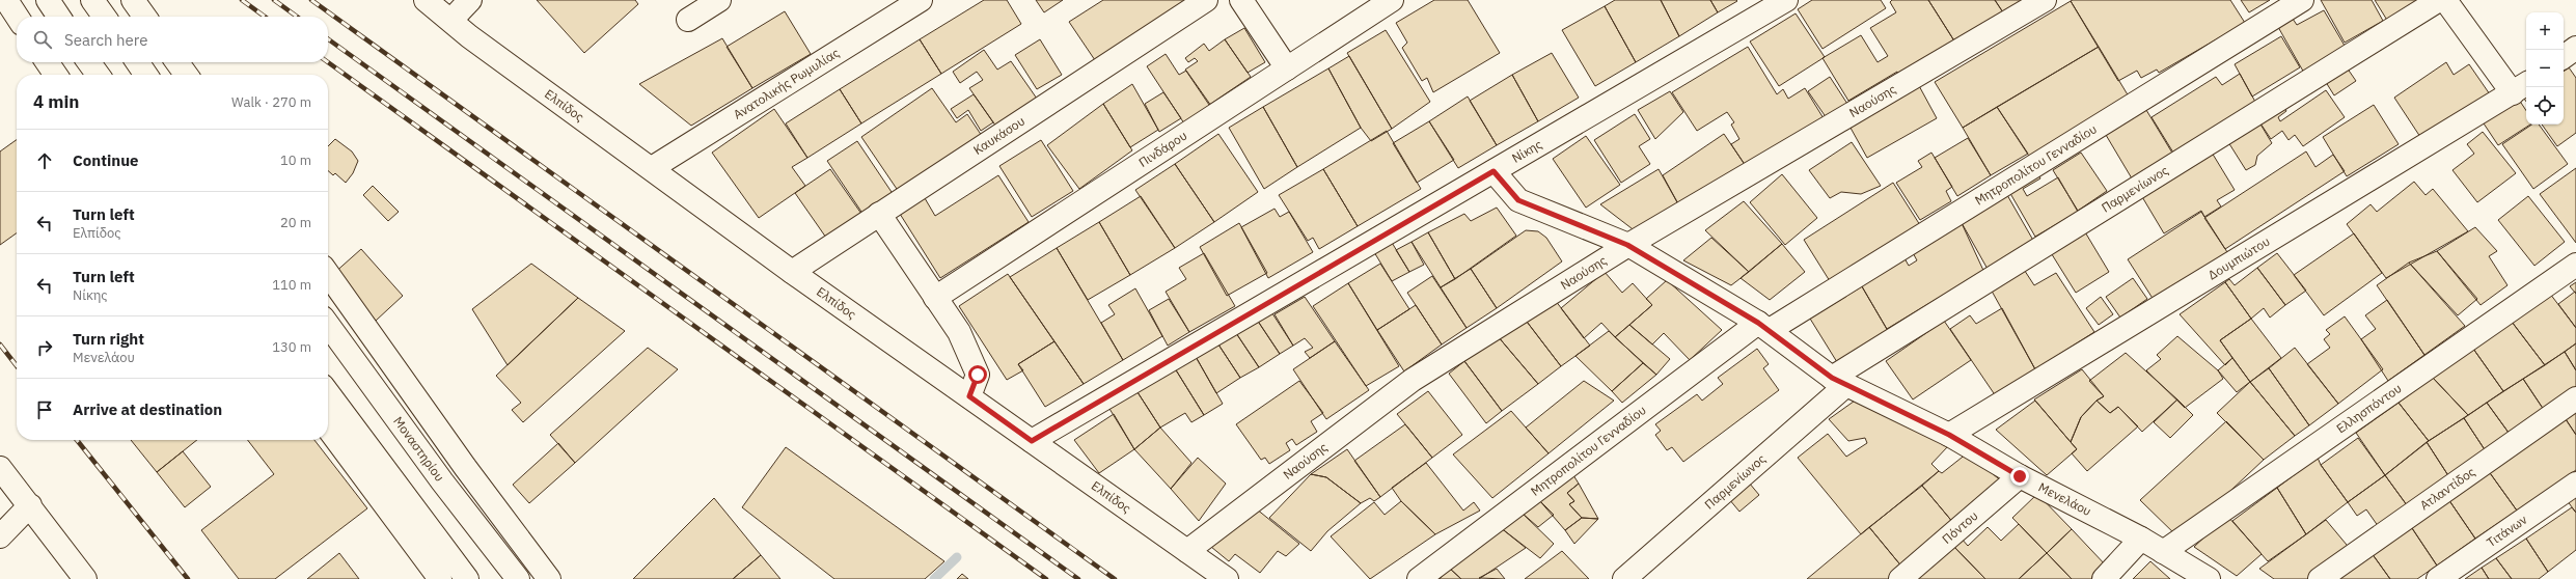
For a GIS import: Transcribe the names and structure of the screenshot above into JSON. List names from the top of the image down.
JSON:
{
  "streets": {
    "street": [
      "Ανατολικής Ρωμυλίας",
      "Ναούσης",
      "Ελπίδος",
      "Καυκάσου",
      "Πινδάρου",
      "Νίκης",
      "Μητροπολίτου Γενναδίου",
      "Παρμενίωνος",
      "Δουμπιώτου",
      "Ελλησπόντου",
      "Μοναστηρίου",
      "Ατλαντίδος",
      "Μενελάου",
      "Πόντου",
      "Τιτάνων"
    ]
  },
  "crossings": [
    ["Ανατολικής Ρωμυλίας", "Ελπίδος"],
    ["Ναούσης", "Ελπίδος"],
    ["Ναούσης", "Μενελάου"],
    ["Ελπίδος", "Καυκάσου"],
    ["Ελπίδος", "Νίκης"],
    ["Νίκης", "Μενελάου"],
    ["Μητροπολίτου Γενναδίου", "Μενελάου"],
    ["Παρμενίωνος", "Μενελάου"],
    ["Δουμπιώτου", "Μενελάου"],
    ["Ελλησπόντου", "Μενελάου"],
    ["Μενελάου", "Πόντου"]
  ],
  "page": {
    "map_buttons": ["+", "−"],
    "search": "Search here",
    "heading": ["4 min", "Walk · 270 m"],
    "list": [
      ["Continue", "10 m"],
      ["Turn left", "Ελπίδος", "20 m"],
      ["Turn left", "Νίκης", "110 m"],
      ["Turn right", "Μενελάου", "130 m"],
      "Arrive at destination"
    ]
  }
}
